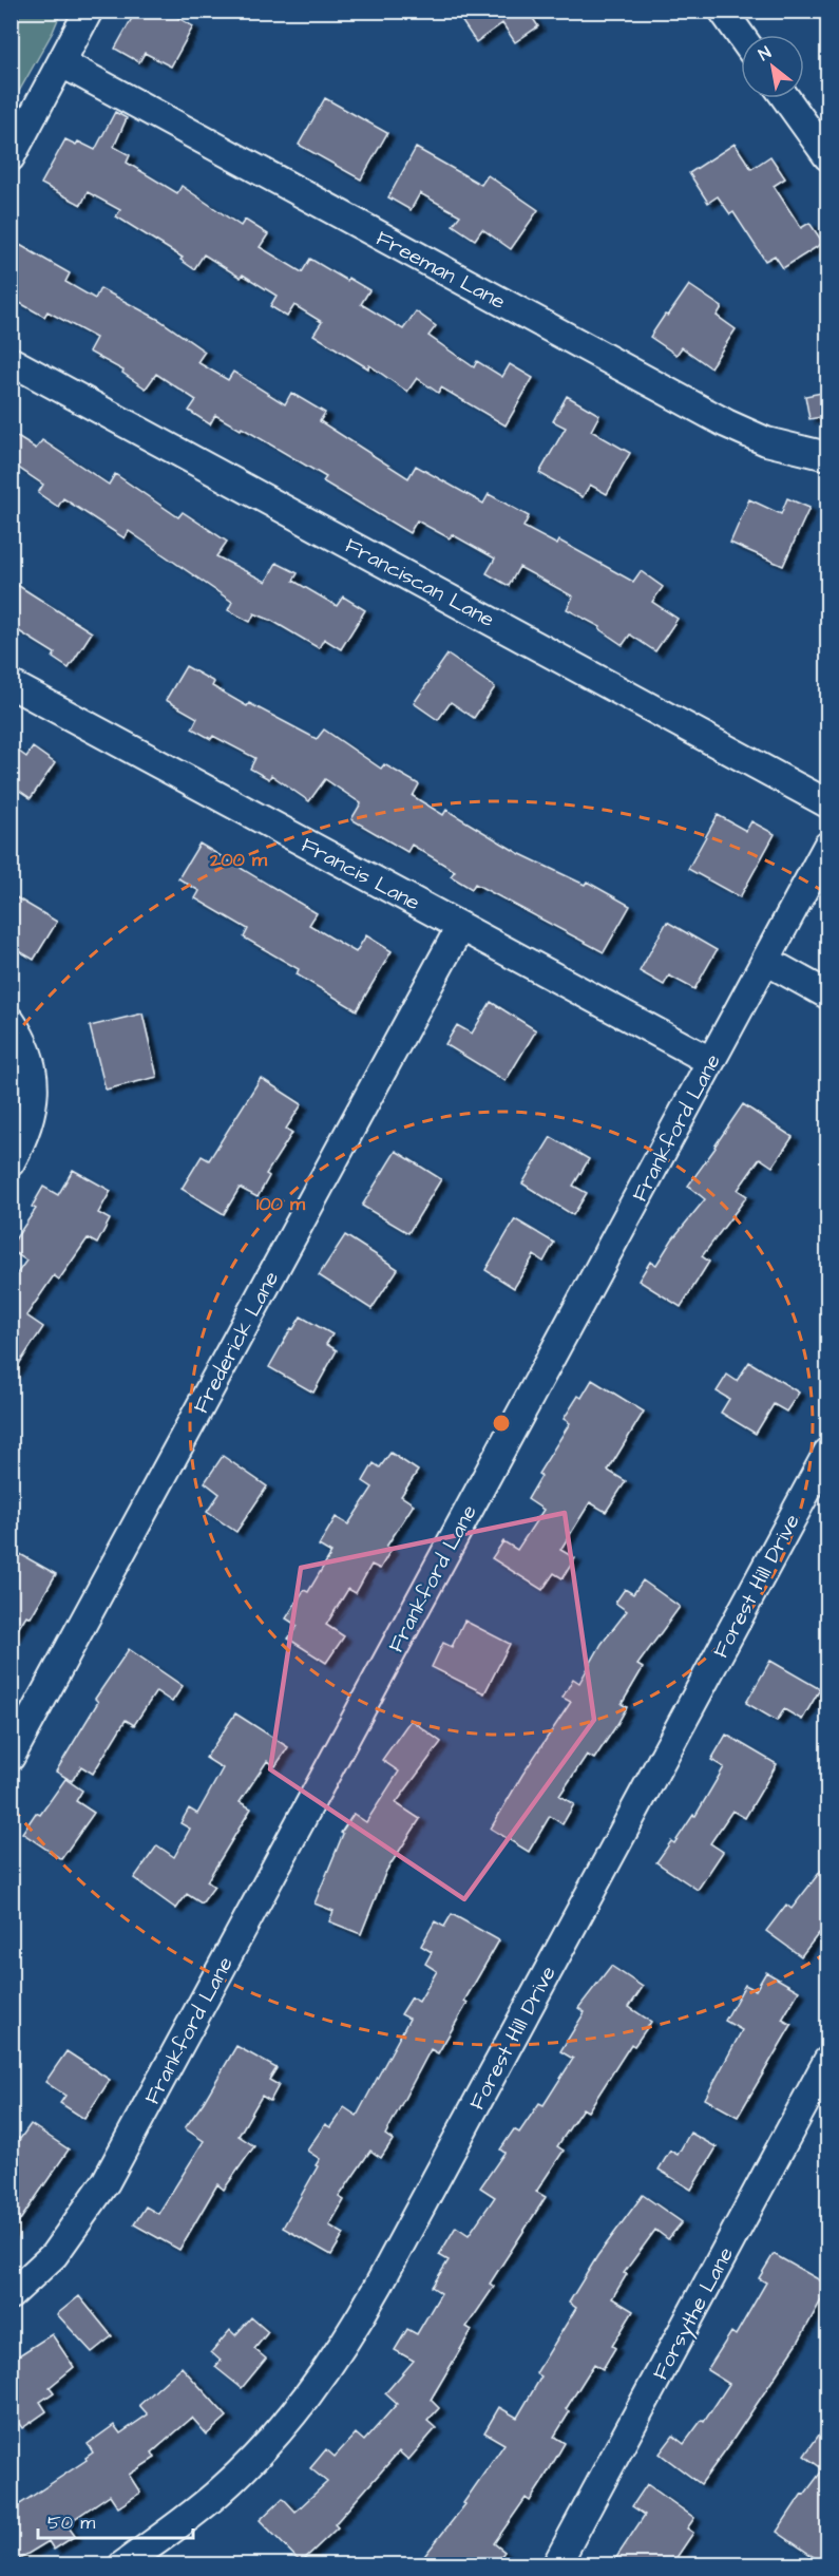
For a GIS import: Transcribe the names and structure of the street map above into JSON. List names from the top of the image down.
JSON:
{
  "streets": {
    "street": [
      "Freeman Lane",
      "Franciscan Lane",
      "Francis Lane",
      "Frankford Lane",
      "Frederick Lane",
      "Forest Hill Drive",
      "Forsythe Lane"
    ]
  },
  "crossings": [
    ["Francis Lane", "Frankford Lane"],
    ["Francis Lane", "Frederick Lane"]
  ],
  "scale_bar": "50 m",
  "north": "top left",
  "rings": ["200 m", "100 m"]
}
